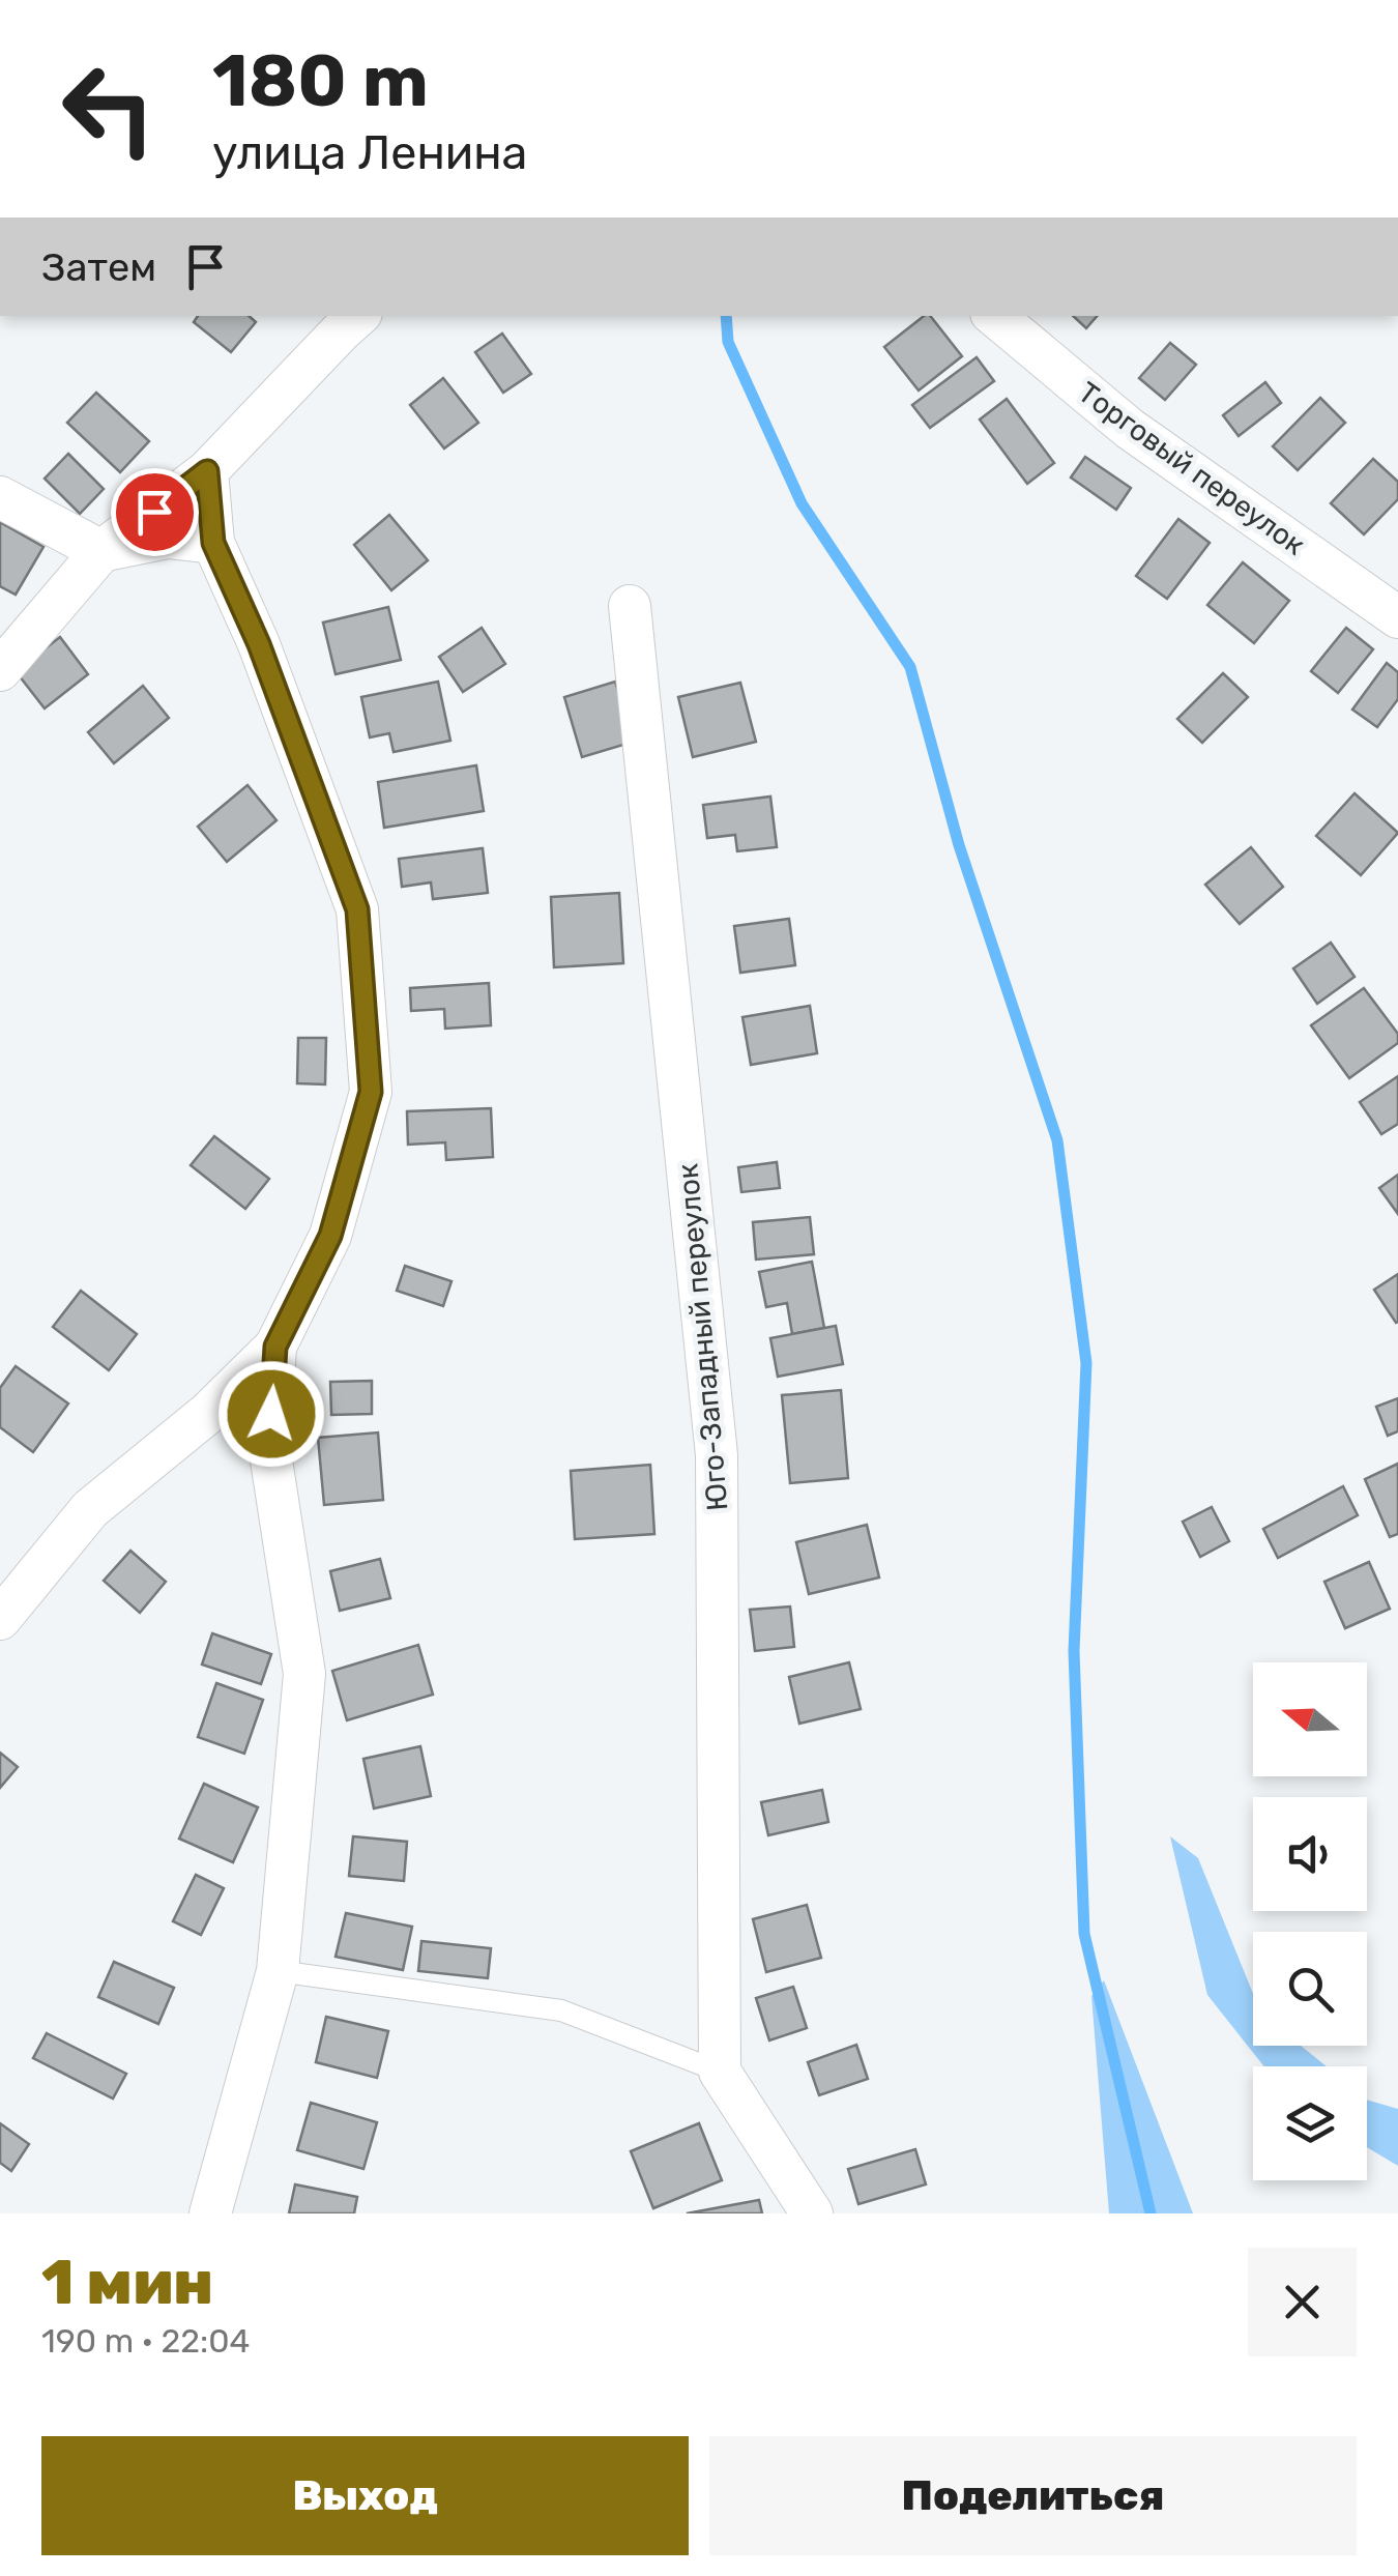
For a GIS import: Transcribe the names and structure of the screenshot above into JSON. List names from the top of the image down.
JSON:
{
  "streets": {
    "street": ["Торговый переулок", "Юго-Западный переулок"]
  },
  "north": "left",
  "page": {
    "turn": ["180 m", "улица Ленина"],
    "then": "Затем",
    "heading": ["1 мин", "190 m · 22:04"],
    "buttons": ["Выход", "Поделиться"]
  }
}
